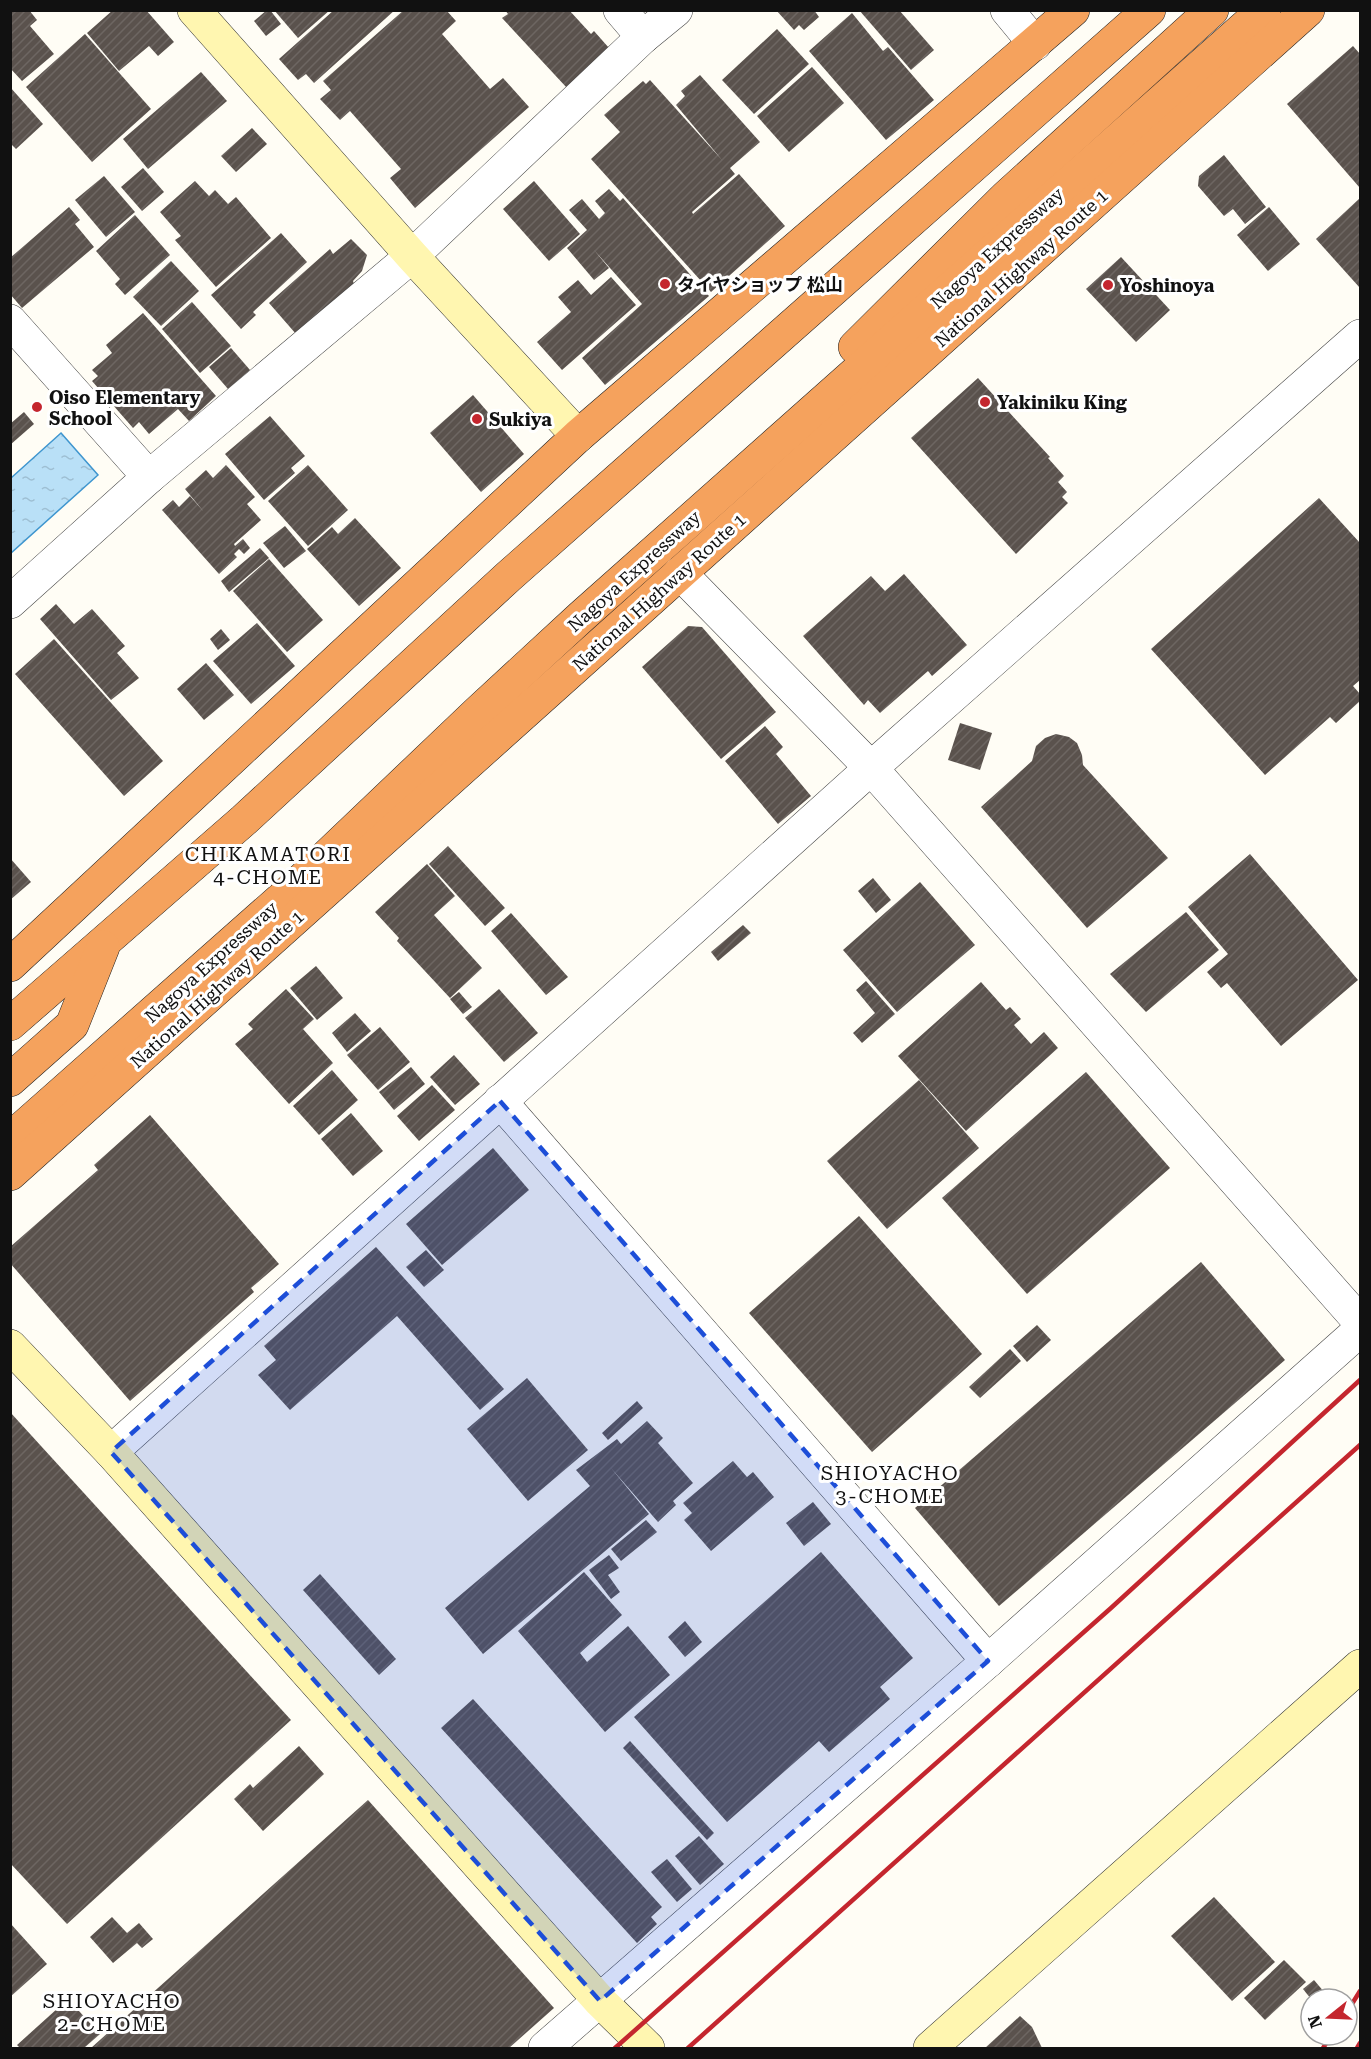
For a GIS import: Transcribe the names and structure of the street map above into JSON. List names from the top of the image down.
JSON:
{
  "streets": {
    "highway": ["Nagoya Expressway", "National Highway Route 1"]
  },
  "districts": ["CHIKAMATORI 4-CHOME", "SHIOYACHO 3-CHOME", "SHIOYACHO 2-CHOME"],
  "places": [
    "タイヤショップ 松山",
    "Yoshinoya",
    "Yakiniku King",
    "Oiso Elementary School",
    "Sukiya"
  ],
  "north": "left"
}
